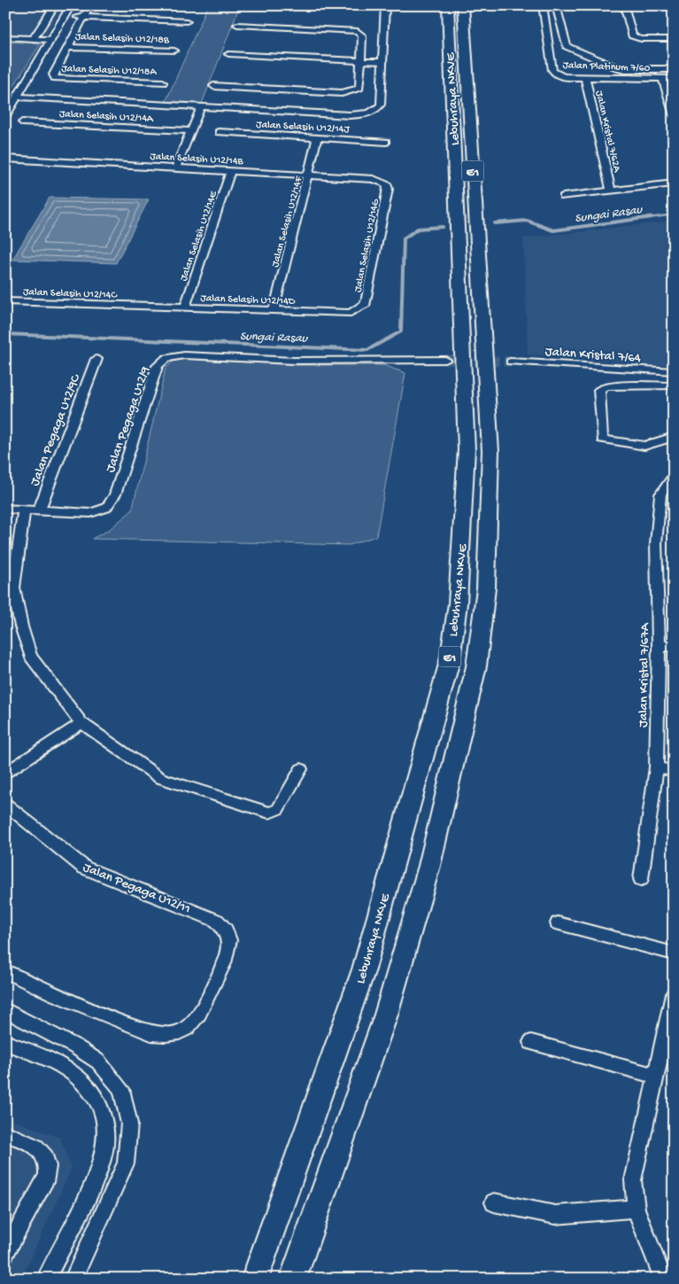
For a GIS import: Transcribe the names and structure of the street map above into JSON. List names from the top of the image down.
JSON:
{
  "streets": {
    "highway": ["Lebuhraya NKVE", "E1"],
    "street": [
      "Jalan Selasih U12/18B",
      "Jalan Platinum 7/60",
      "Jalan Selasih U12/18A",
      "Jalan Selasih U12/14A",
      "Jalan Selasih U12/14J",
      "Jalan Kristal 7/62A",
      "Jalan Selasih U12/14B",
      "Jalan Selasih U12/14F",
      "Jalan Selasih U12/14E",
      "Jalan Selasih U12/14G",
      "Jalan Selasih U12/14C",
      "Jalan Selasih U12/14D",
      "Jalan Kristal 7/64",
      "Jalan Pegaga U12/9",
      "Jalan Pegaga U12/9C",
      "Jalan Kristal 7/67A",
      "Jalan Pegaga U12/11"
    ]
  },
  "crossings": [
    ["Jalan Selasih U12/18B", "Jalan Selasih U12/18A"],
    ["Jalan Platinum 7/60", "Jalan Kristal 7/62A"],
    ["Jalan Selasih U12/14J", "Jalan Selasih U12/14F"],
    ["Jalan Selasih U12/14B", "Jalan Selasih U12/14F"],
    ["Jalan Selasih U12/14B", "Jalan Selasih U12/14E"],
    ["Jalan Selasih U12/14B", "Jalan Selasih U12/14G"],
    ["Jalan Selasih U12/14F", "Jalan Selasih U12/14D"],
    ["Jalan Selasih U12/14E", "Jalan Selasih U12/14D"],
    ["Jalan Selasih U12/14G", "Jalan Selasih U12/14D"],
    ["Jalan Selasih U12/14C", "Jalan Selasih U12/14D"],
    ["Jalan Pegaga U12/9", "Jalan Pegaga U12/9C"]
  ],
  "water": ["Sungai Rasau"]
}
